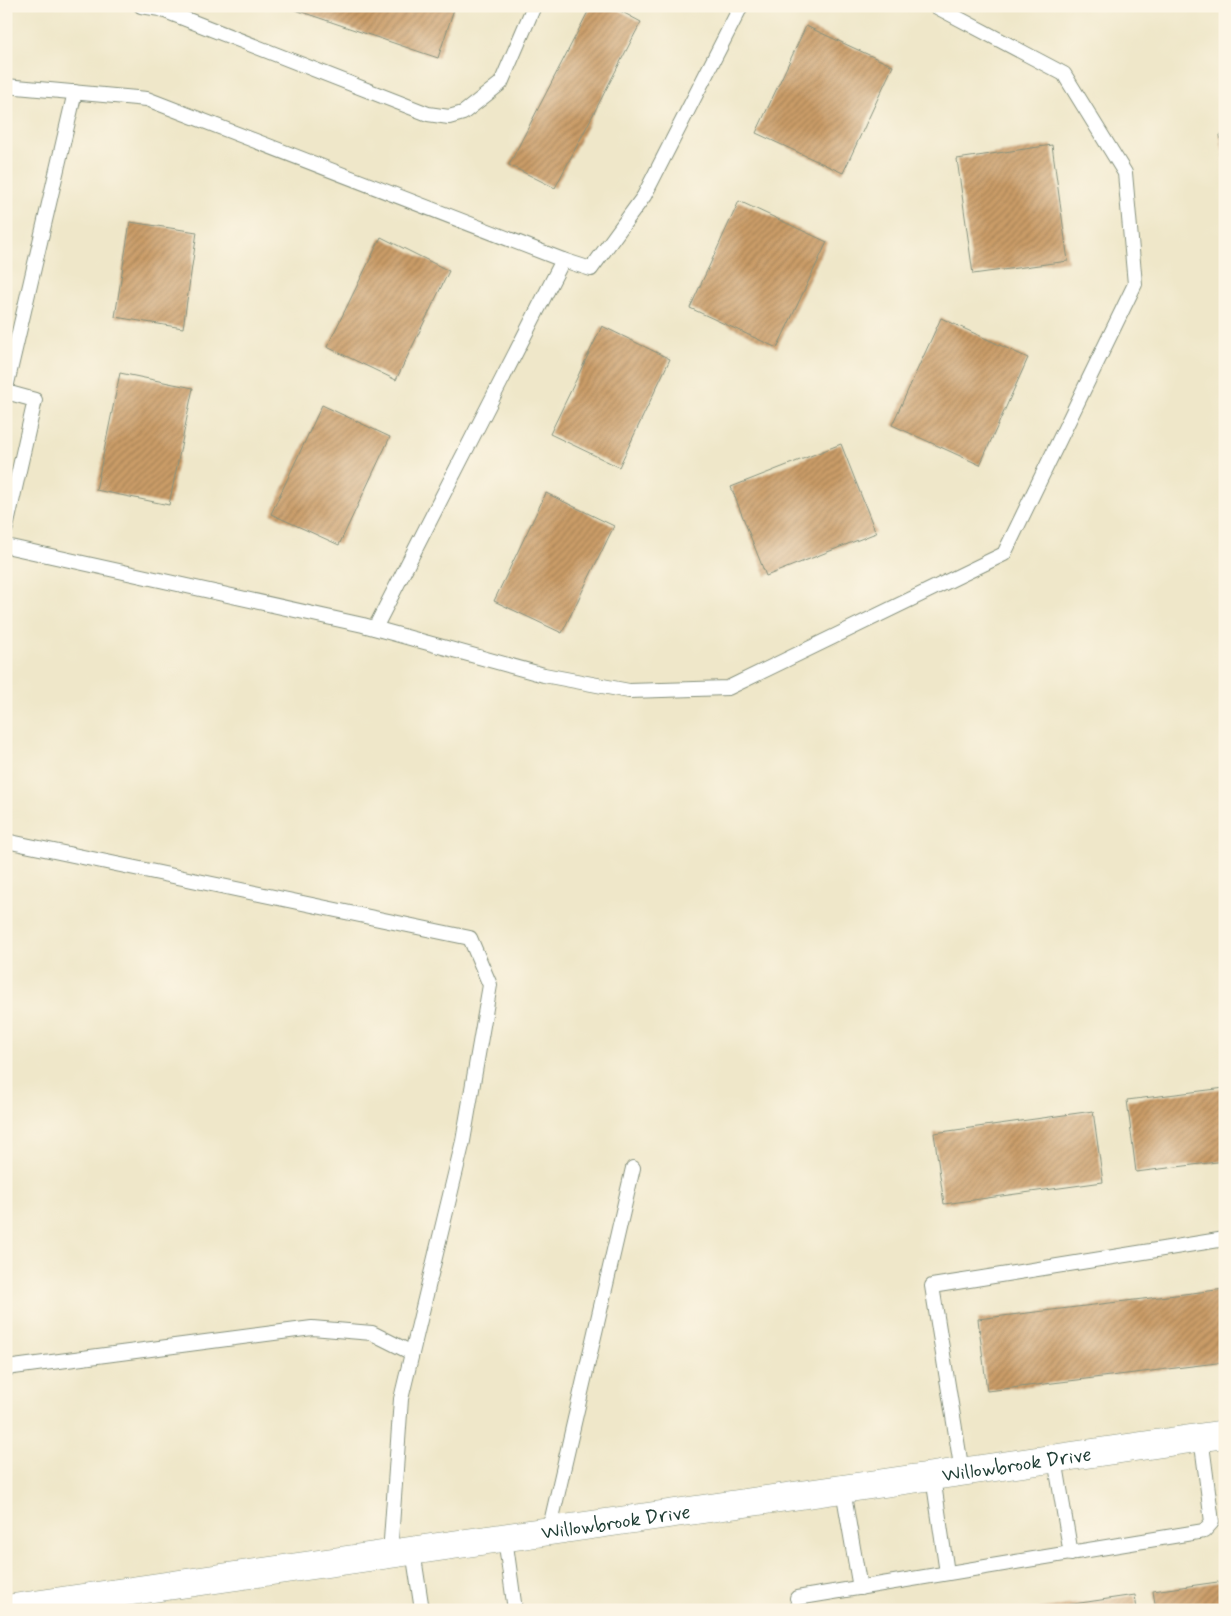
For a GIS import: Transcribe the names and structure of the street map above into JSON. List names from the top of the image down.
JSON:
{
  "streets": {
    "street": ["Willowbrook Drive"]
  }
}
